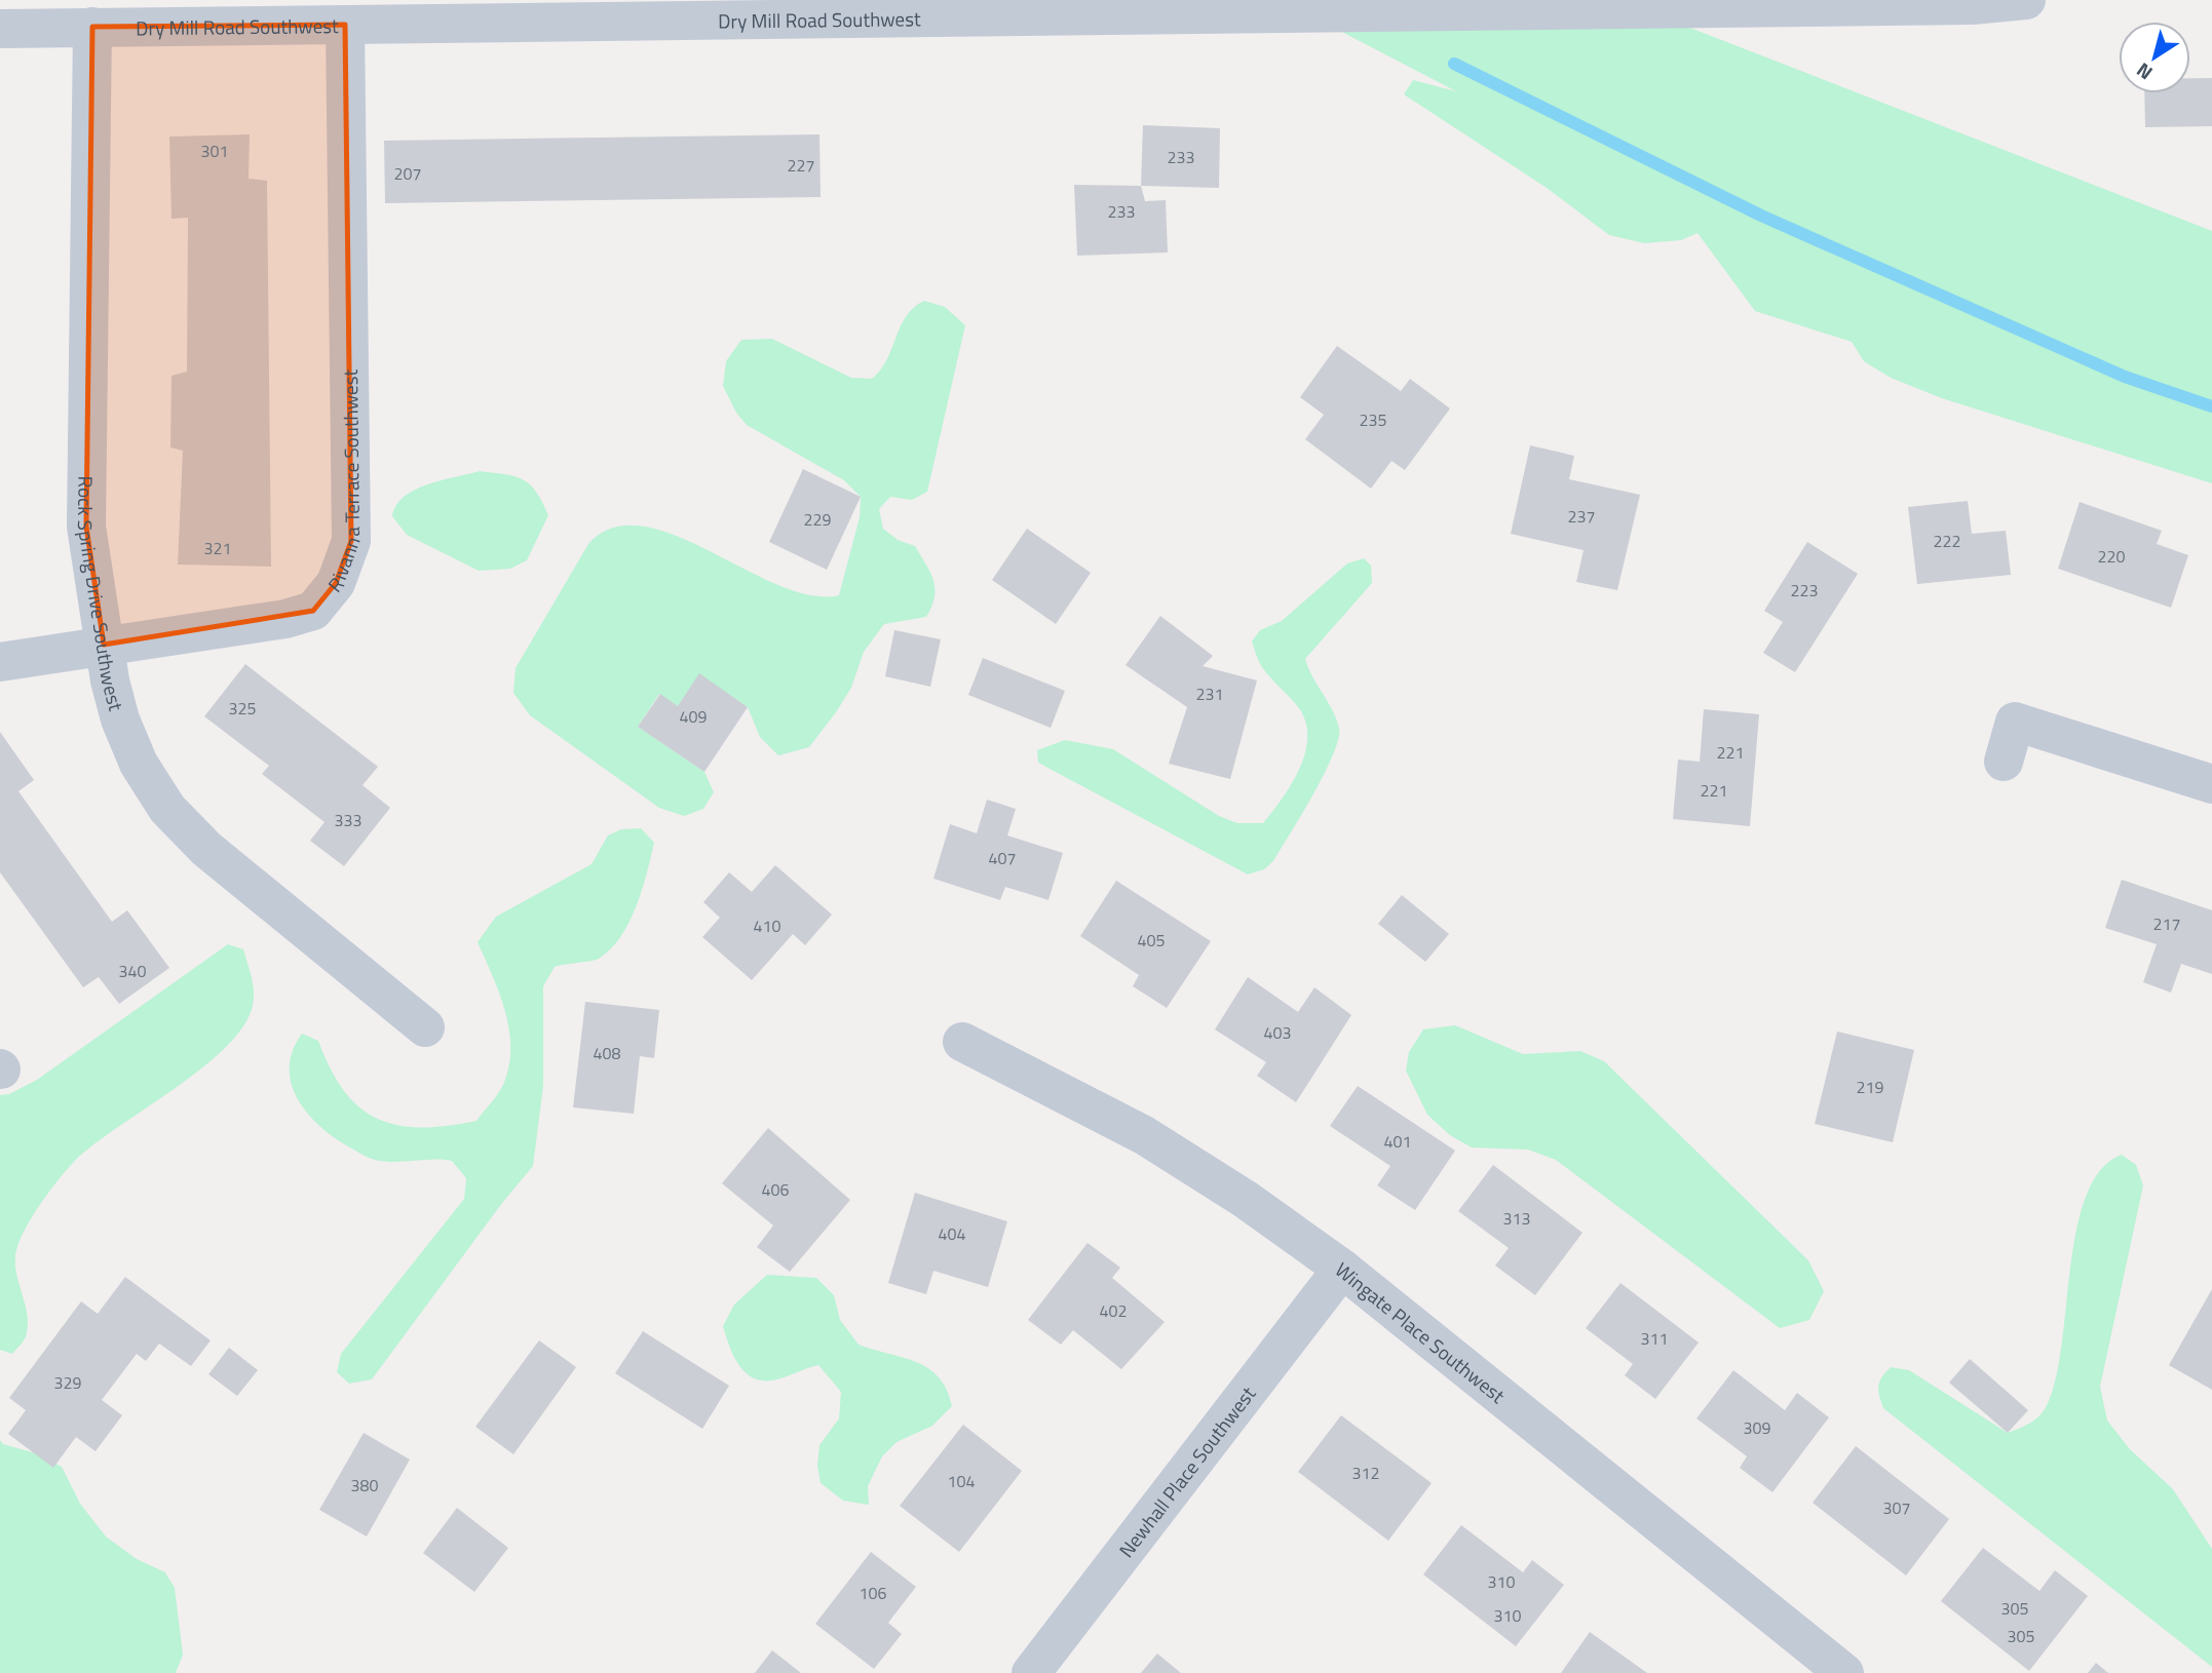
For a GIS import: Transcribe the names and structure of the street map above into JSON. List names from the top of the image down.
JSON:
{
  "streets": {
    "street": [
      "Dry Mill Road Southwest",
      "Rivanna Terrace Southwest",
      "Rock Spring Drive Southwest",
      "Wingate Place Southwest",
      "Newhall Place Southwest"
    ]
  },
  "crossings": [
    ["Dry Mill Road Southwest", "Rivanna Terrace Southwest"],
    ["Dry Mill Road Southwest", "Rock Spring Drive Southwest"],
    ["Rivanna Terrace Southwest", "Rock Spring Drive Southwest"],
    ["Wingate Place Southwest", "Newhall Place Southwest"]
  ],
  "house_numbers": [
    "301",
    "233",
    "227",
    "207",
    "233",
    "235",
    "237",
    "229",
    "222",
    "321",
    "220",
    "223",
    "231",
    "325",
    "409",
    "221",
    "221",
    "333",
    "407",
    "217",
    "410",
    "405",
    "340",
    "403",
    "408",
    "219",
    "401",
    "406",
    "313",
    "404",
    "402",
    "311",
    "329",
    "309",
    "312",
    "104",
    "380",
    "307",
    "310",
    "106",
    "305",
    "310",
    "305"
  ],
  "north": "bottom left"
}
